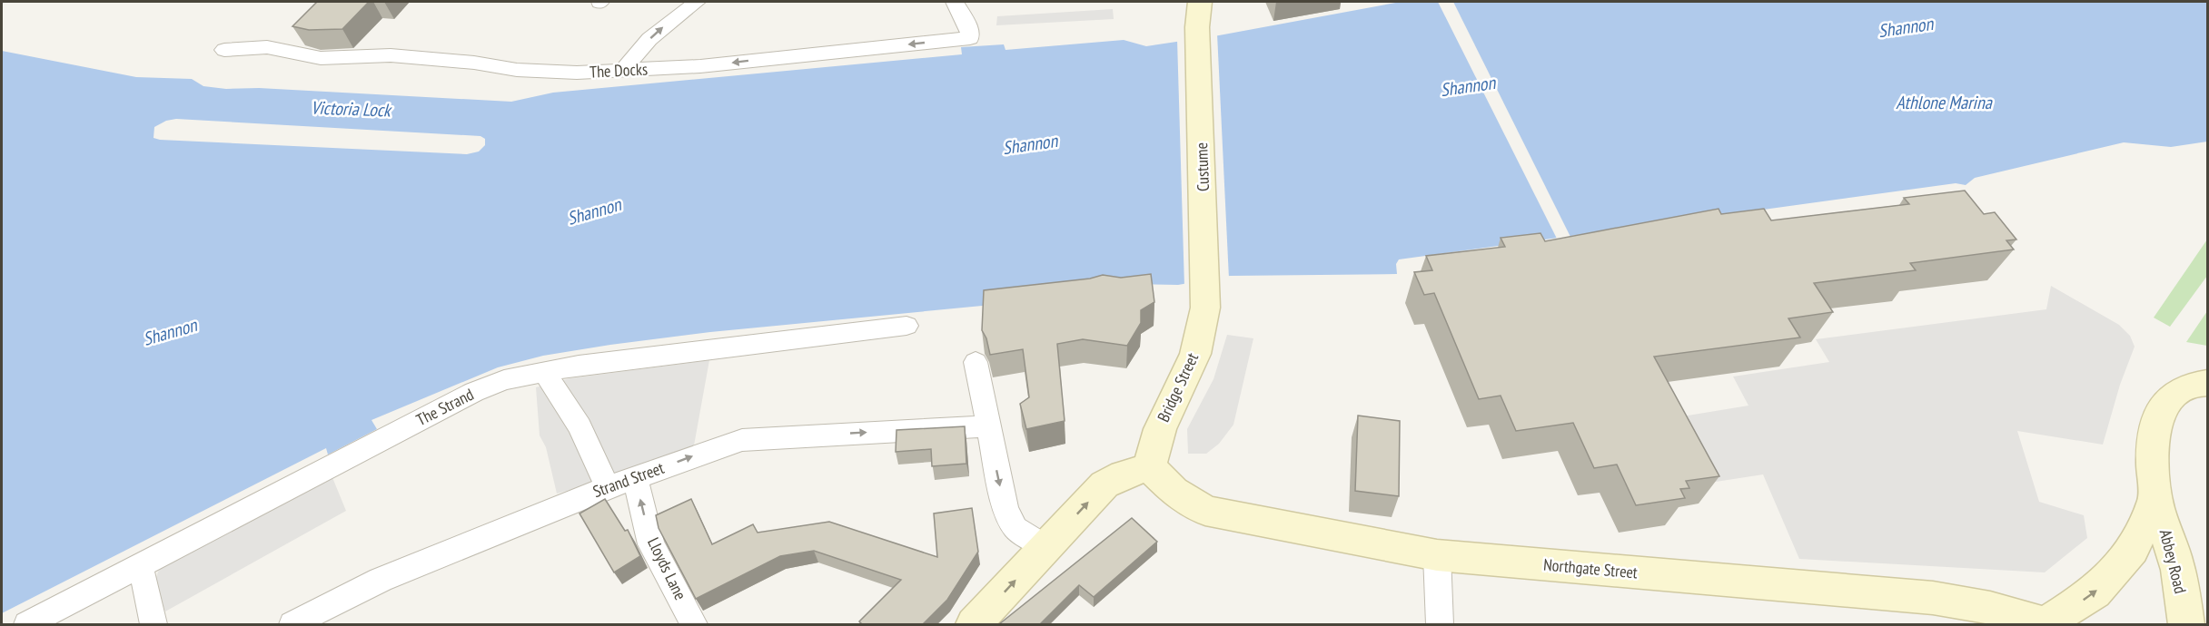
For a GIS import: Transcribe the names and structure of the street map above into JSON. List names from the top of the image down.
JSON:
{
  "streets": {
    "street": [
      "The Docks",
      "Custume",
      "Bridge Street",
      "The Strand",
      "Strand Street",
      "Abbey Road",
      "Lloyds Lane",
      "Northgate Street"
    ]
  },
  "crossings": [
    ["Custume", "Bridge Street"],
    ["Bridge Street", "Northgate Street"],
    ["Strand Street", "Lloyds Lane"],
    ["Abbey Road", "Northgate Street"]
  ],
  "one_way": [
    "The Docks",
    "Strand Street",
    "Abbey Road",
    "Lloyds Lane"
  ],
  "water": ["Shannon", "Athlone Marina", "Victoria Lock"]
}
